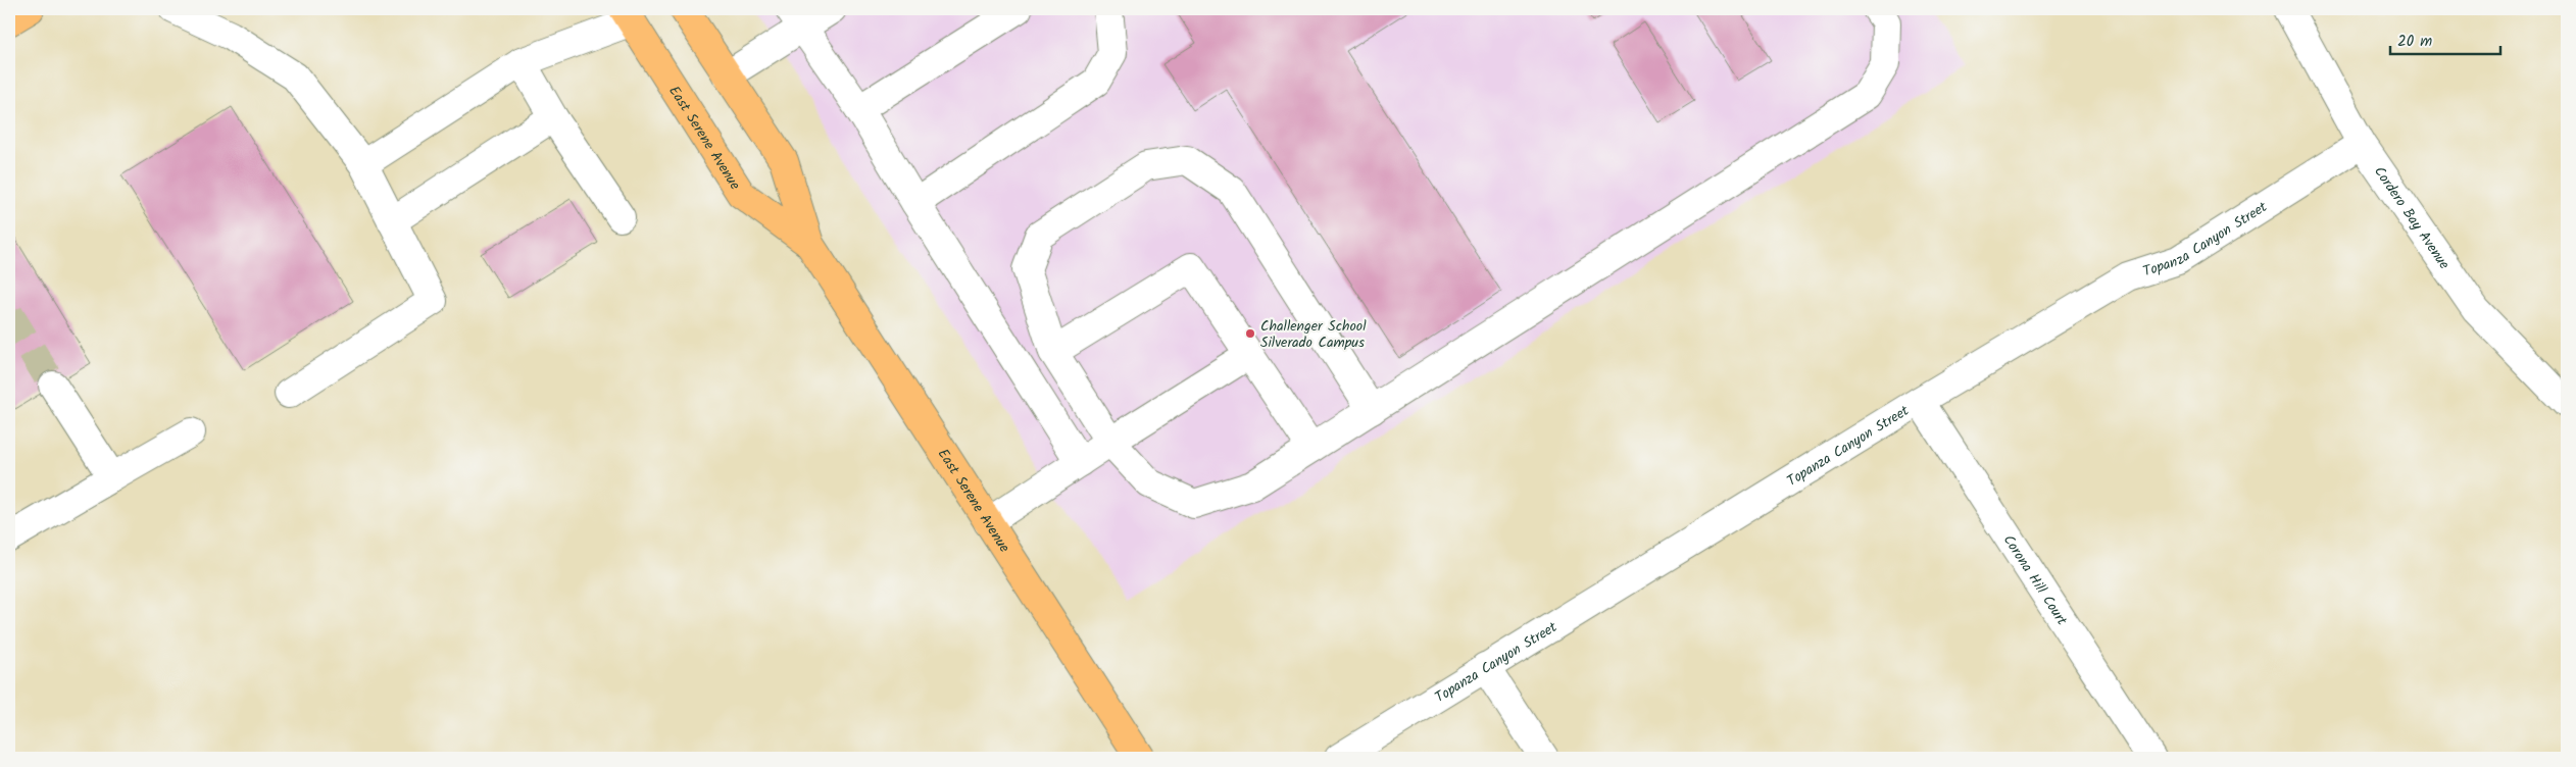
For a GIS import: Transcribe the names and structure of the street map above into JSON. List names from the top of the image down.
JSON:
{
  "streets": {
    "main road": ["East Serene Avenue"],
    "street": ["Cordero Bay Avenue", "Topanza Canyon Street", "Corona Hill Court"]
  },
  "crossings": [
    ["Cordero Bay Avenue", "Topanza Canyon Street"],
    ["Topanza Canyon Street", "Corona Hill Court"]
  ],
  "places": ["Challenger School Silverado Campus"],
  "scale_bar": "20 m"
}
